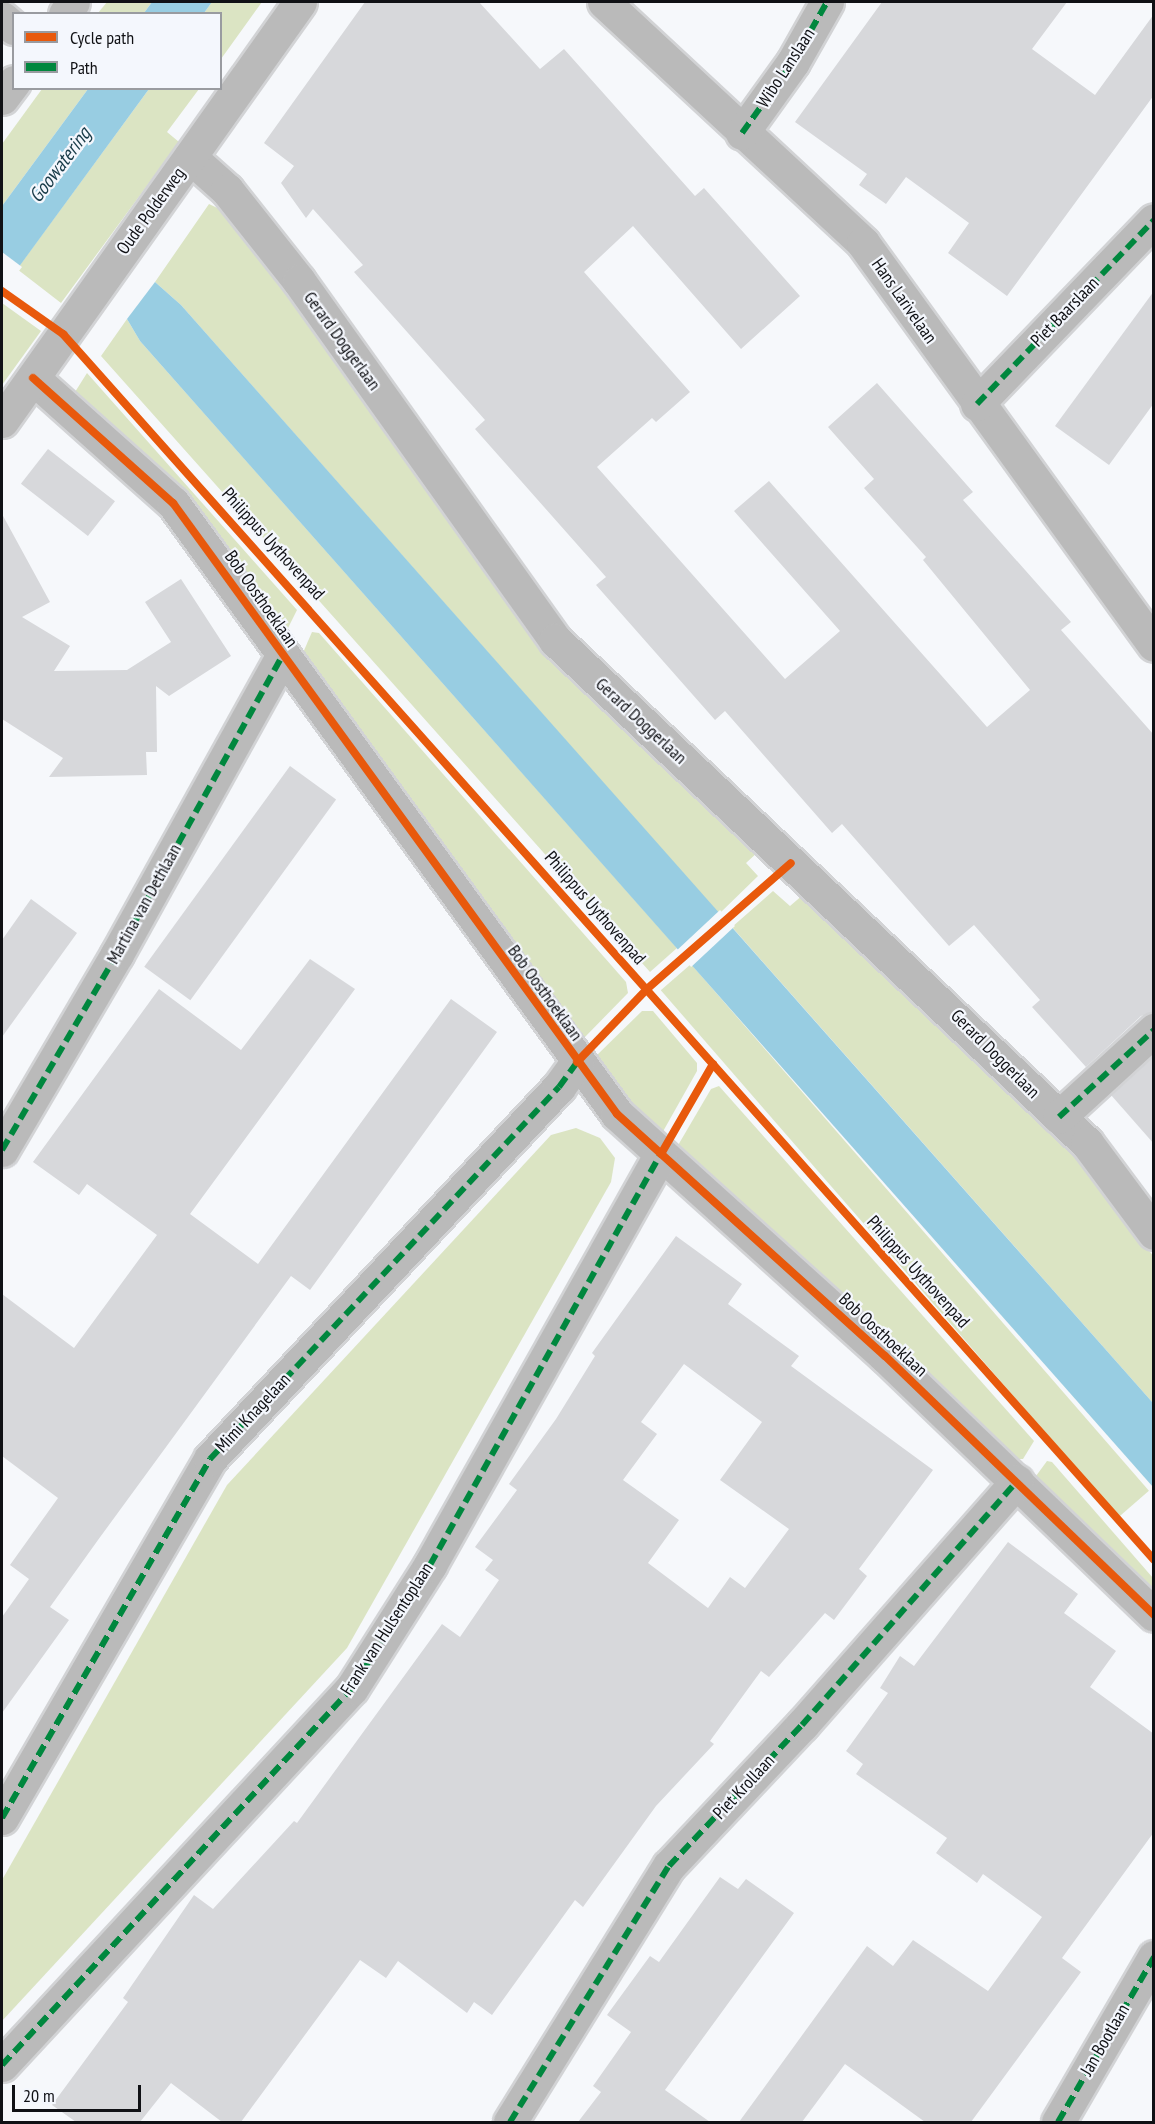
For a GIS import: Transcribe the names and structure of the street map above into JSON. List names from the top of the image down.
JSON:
{
  "streets": {
    "street": [
      "Wibo Lanslaan",
      "Oude Polderweg",
      "Hans Larivelaan",
      "Piet Baarslaan",
      "Gerard Doggerlaan",
      "Bob Oosthoeklaan",
      "Martina van Dethlaan",
      "Mimi Knagelaan",
      "Frank van Hulsentoplaan",
      "Piet Krollaan",
      "Jan Bootlaan"
    ],
    "cycle path": ["Philippus Uythovenpad"]
  },
  "crossings": [
    ["Wibo Lanslaan", "Hans Larivelaan"],
    ["Oude Polderweg", "Gerard Doggerlaan"],
    ["Oude Polderweg", "Bob Oosthoeklaan"],
    ["Hans Larivelaan", "Piet Baarslaan"],
    ["Bob Oosthoeklaan", "Martina van Dethlaan"],
    ["Bob Oosthoeklaan", "Mimi Knagelaan"],
    ["Bob Oosthoeklaan", "Frank van Hulsentoplaan"],
    ["Bob Oosthoeklaan", "Piet Krollaan"]
  ],
  "water": ["Goowatering"],
  "legend": ["Cycle path", "Path"],
  "scale_bar": "20 m"
}
